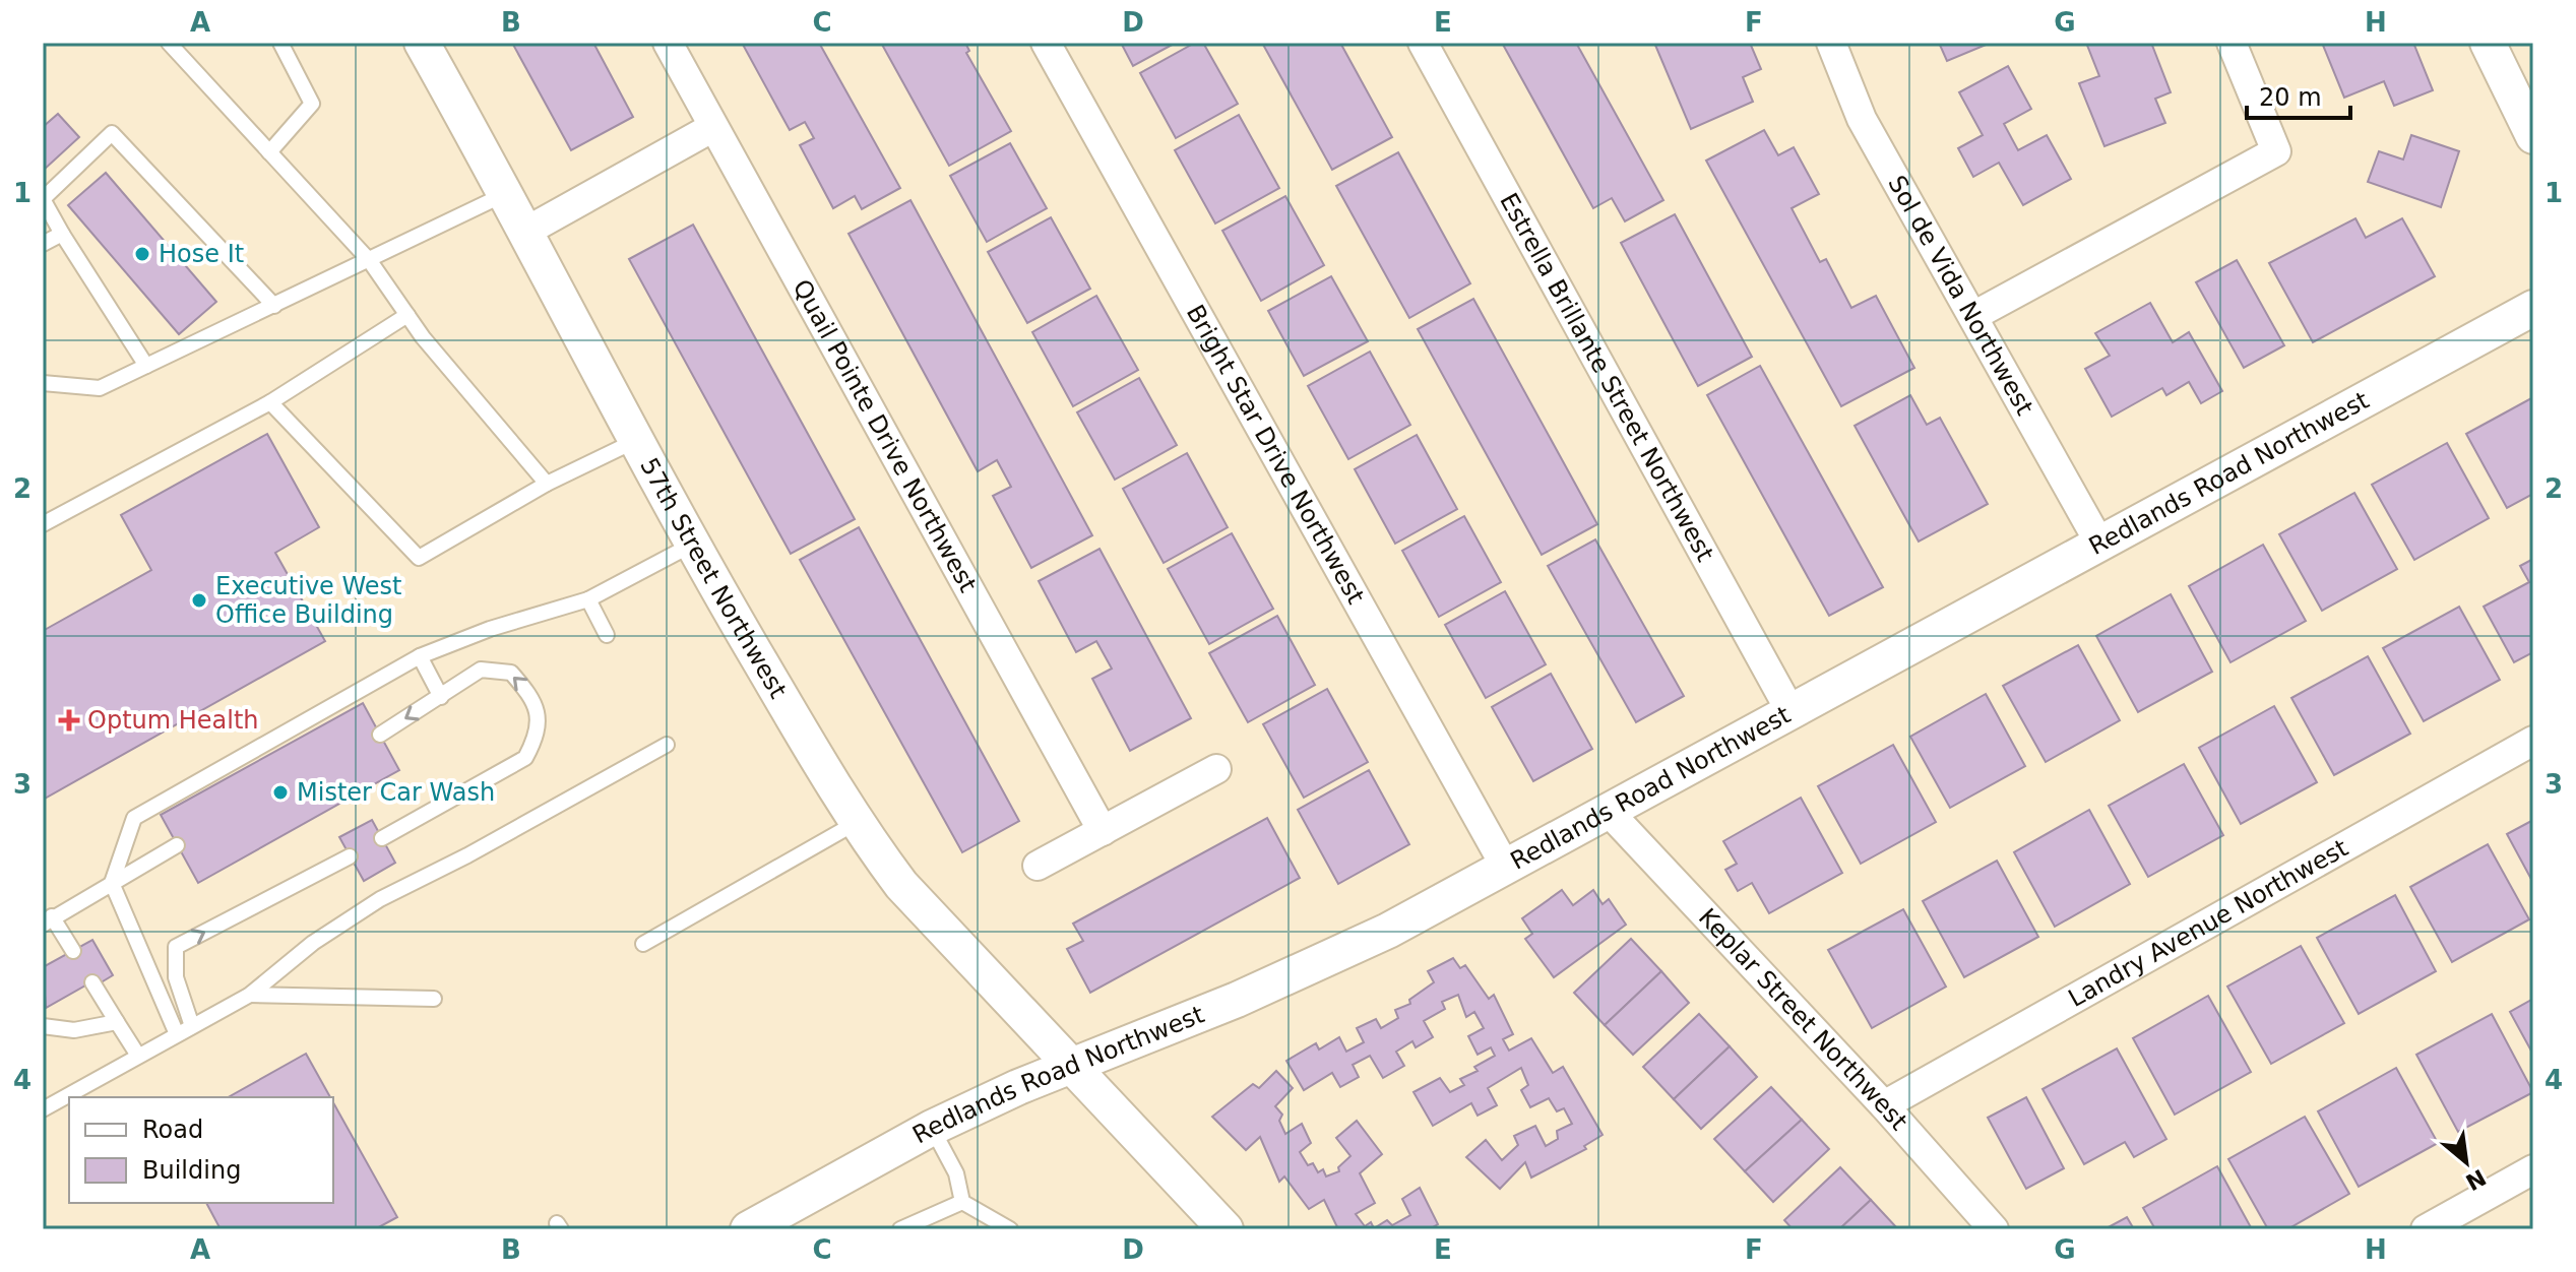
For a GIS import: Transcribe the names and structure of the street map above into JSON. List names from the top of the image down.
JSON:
{
  "streets": {
    "street": [
      "Sol de Vida Northwest",
      "Estrella Brillante Street Northwest",
      "Quail Pointe Drive Northwest",
      "Bright Star Drive Northwest",
      "Redlands Road Northwest",
      "57th Street Northwest",
      "Landry Avenue Northwest",
      "Keplar Street Northwest"
    ]
  },
  "crossings": [
    ["Sol de Vida Northwest", "Redlands Road Northwest"],
    ["Estrella Brillante Street Northwest", "Redlands Road Northwest"],
    ["Bright Star Drive Northwest", "Redlands Road Northwest"],
    ["Redlands Road Northwest", "57th Street Northwest"],
    ["Redlands Road Northwest", "Keplar Street Northwest"],
    ["Landry Avenue Northwest", "Keplar Street Northwest"]
  ],
  "places": {
    "other": ["Hose It", "Executive West Office Building", "Mister Car Wash"],
    "health": ["Optum Health"]
  },
  "legend": ["Road", "Building"],
  "scale_bar": "20 m",
  "north": "bottom right",
  "grid": {
    "columns": [
      "A",
      "B",
      "C",
      "D",
      "E",
      "F",
      "G",
      "H"
    ],
    "rows": [
      "1",
      "2",
      "3",
      "4"
    ]
  }
}
